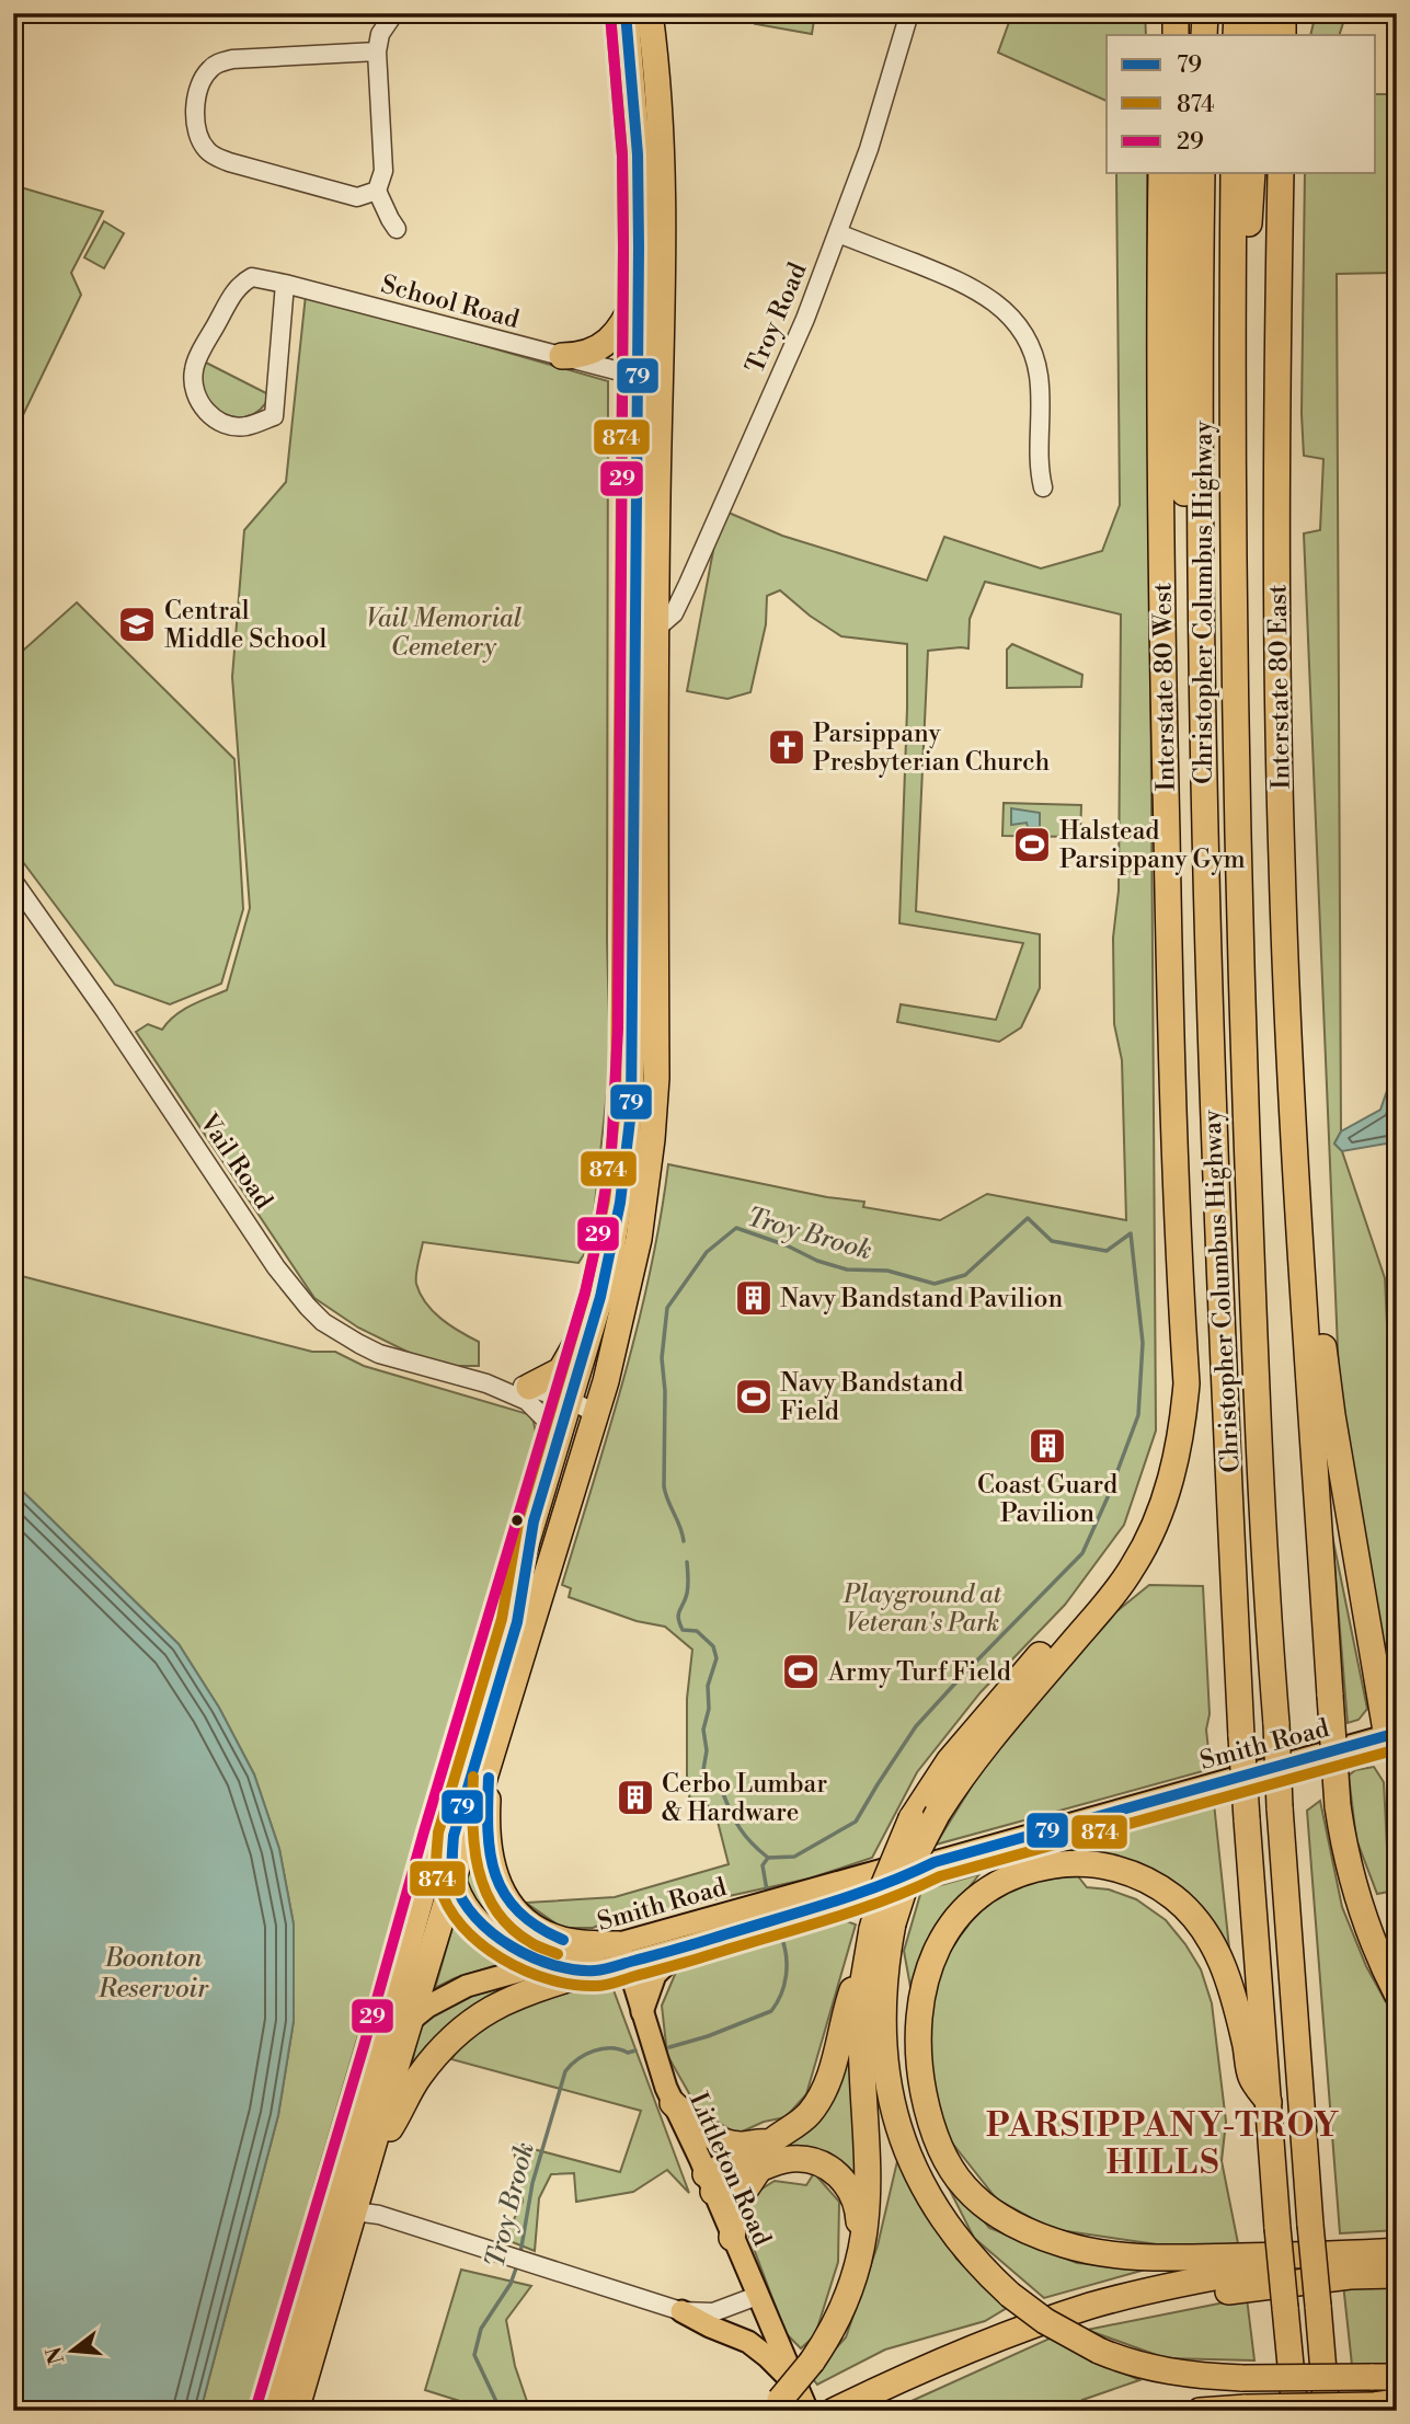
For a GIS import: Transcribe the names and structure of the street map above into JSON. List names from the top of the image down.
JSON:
{
  "streets": {
    "highway": ["Christopher Columbus Highway", "Interstate 80 West", "Interstate 80 East"],
    "main road": ["Smith Road", "Littleton Road"],
    "street": ["School Road", "Troy Road", "Vail Road"]
  },
  "crossings": [
    ["Smith Road", "Littleton Road"]
  ],
  "districts": ["PARSIPPANY-TROY HILLS"],
  "water": ["Troy Brook", "Boonton Reservoir"],
  "parks": ["Vail Memorial Cemetery", "Playground at Veteran's Park"],
  "places": {
    "school or university": ["Central Middle School"],
    "church": ["Parsippany Presbyterian Church"],
    "sports": ["Halstead Parsippany Gym", "Navy Bandstand Field", "Army Turf Field"],
    "building": ["Navy Bandstand Pavilion", "Coast Guard Pavilion", "Cerbo Lumbar & Hardware"]
  },
  "lines": ["transit line 79", "transit line 874", "transit line 29"],
  "legend": ["79", "874", "29"],
  "north": "left"
}
